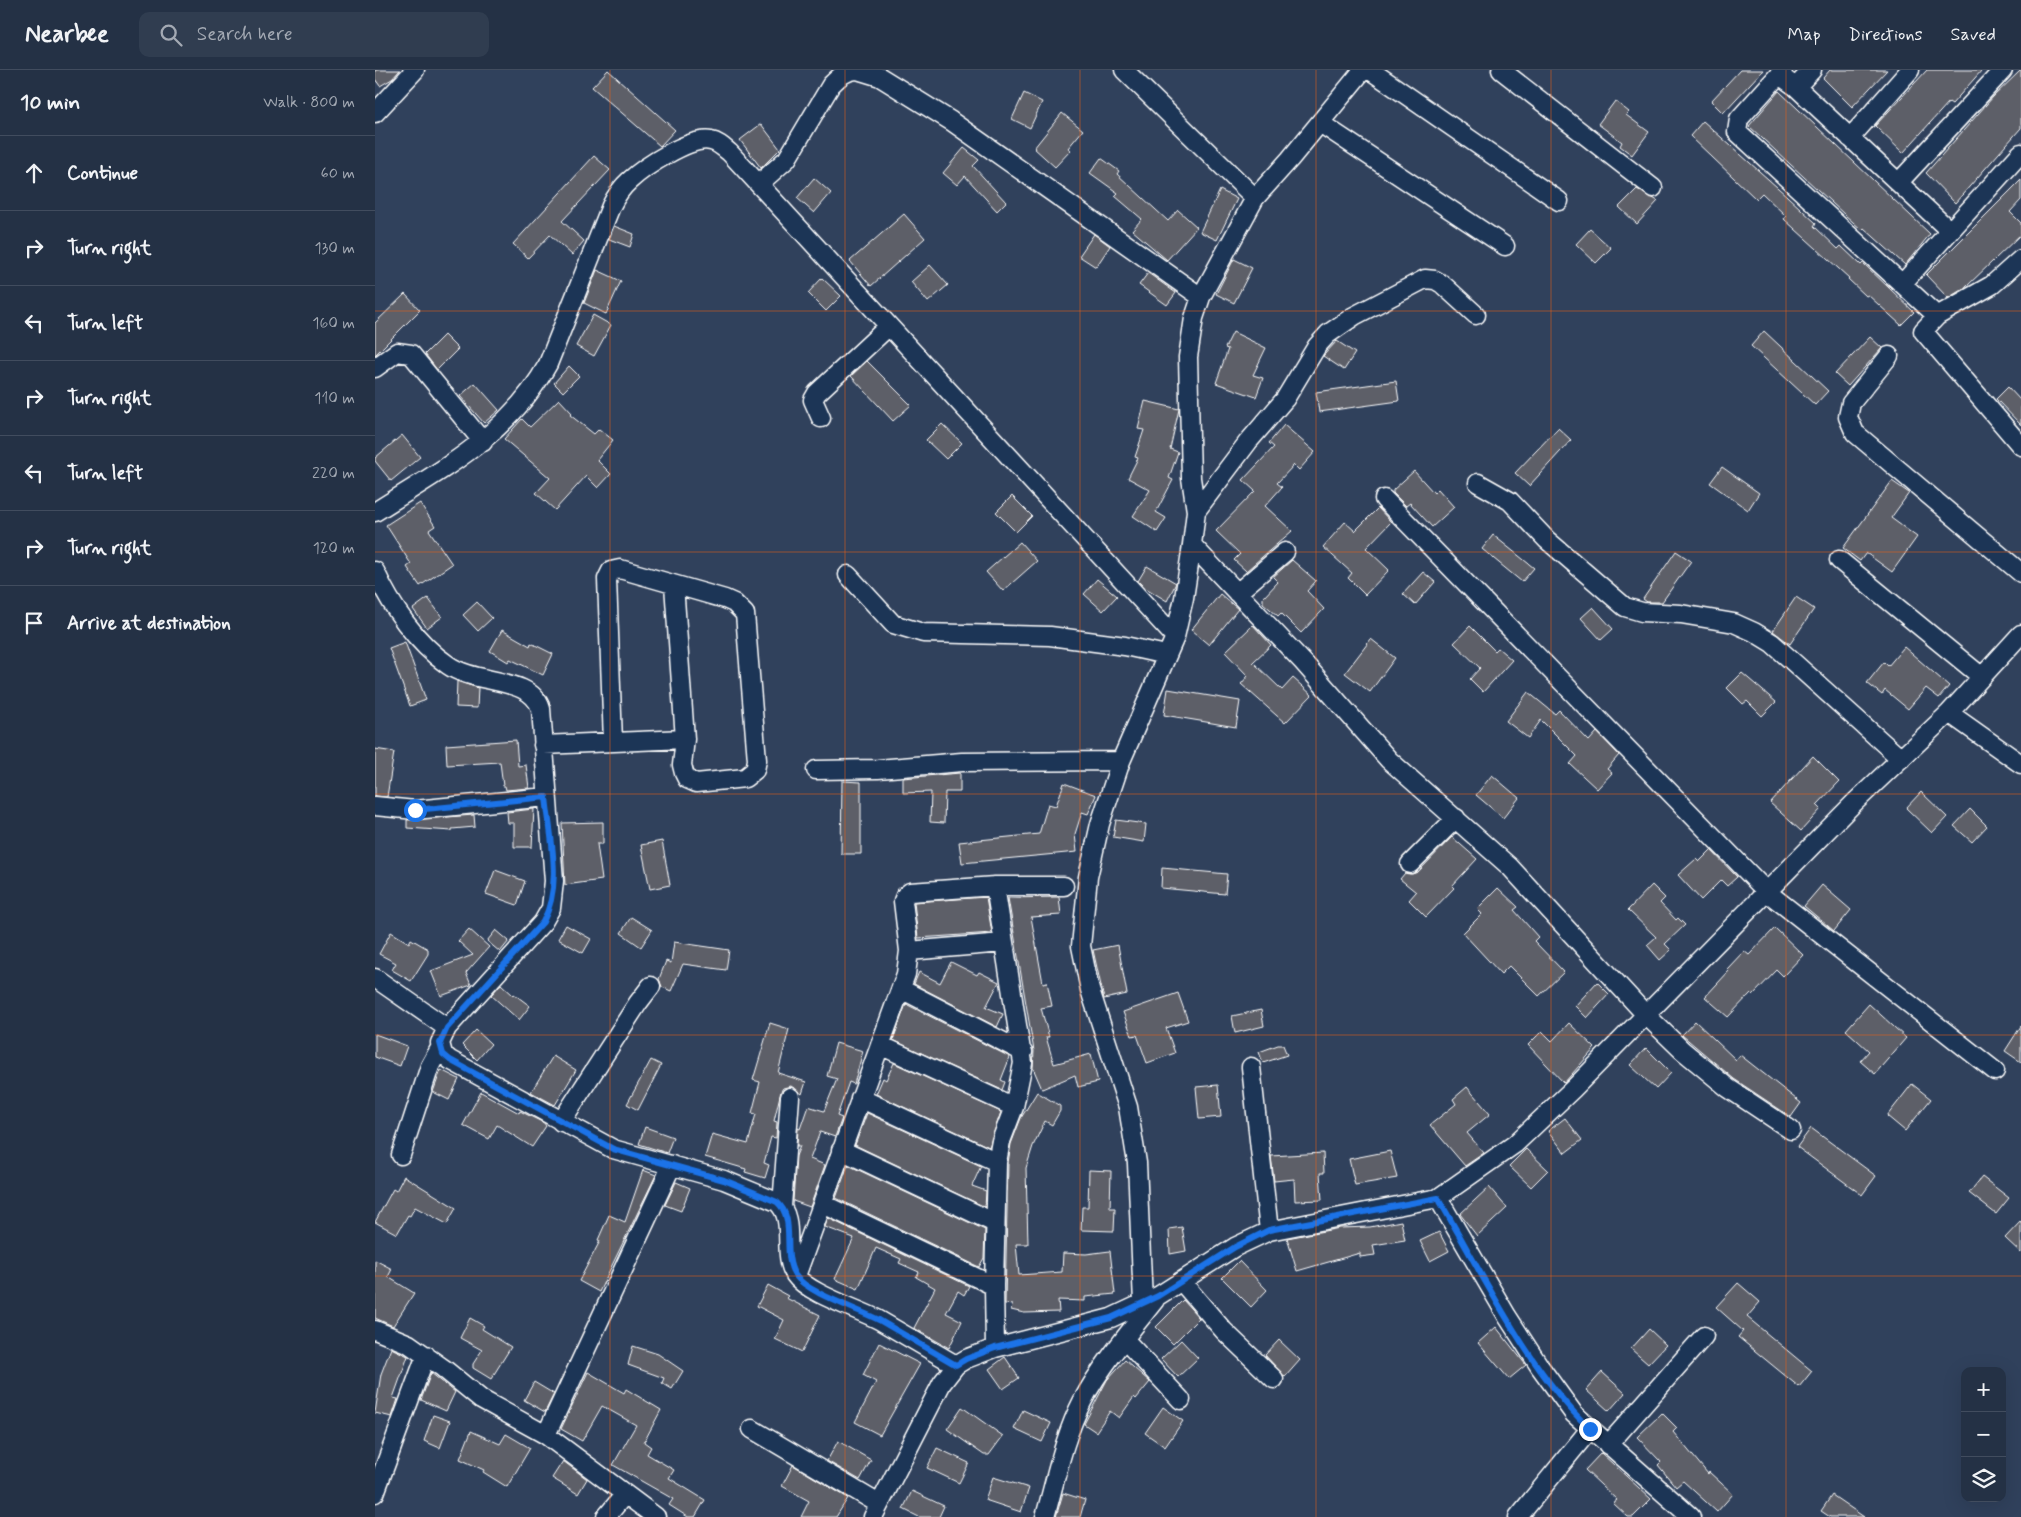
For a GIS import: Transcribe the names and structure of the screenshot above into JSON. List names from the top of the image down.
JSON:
{
  "page": {
    "header": "Nearbee",
    "search": "Search here",
    "nav": ["Map", "Directions", "Saved"],
    "heading": ["10 min", "Walk · 800 m"],
    "list": [
      ["Continue", "60 m"],
      ["Turn right", "130 m"],
      ["Turn left", "160 m"],
      ["Turn right", "110 m"],
      ["Turn left", "220 m"],
      ["Turn right", "120 m"],
      "Arrive at destination"
    ],
    "map_buttons": ["+", "−"]
  }
}
